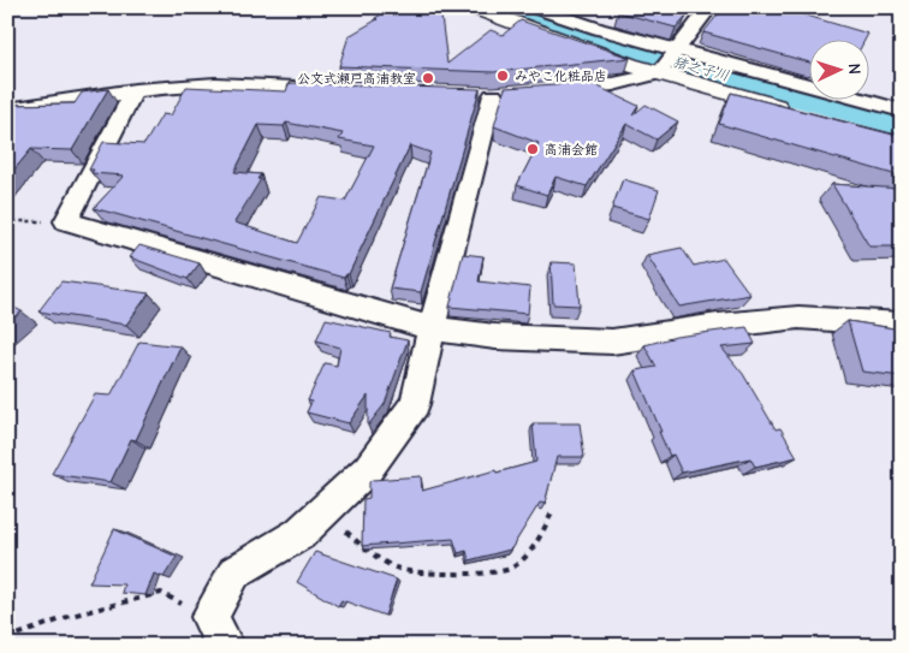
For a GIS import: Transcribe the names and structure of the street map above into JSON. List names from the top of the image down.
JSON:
{
  "water": ["猪之子川"],
  "places": ["みやこ化粧品店", "公文式瀬戸高浦教室", "高浦会館"],
  "north": "right"
}
